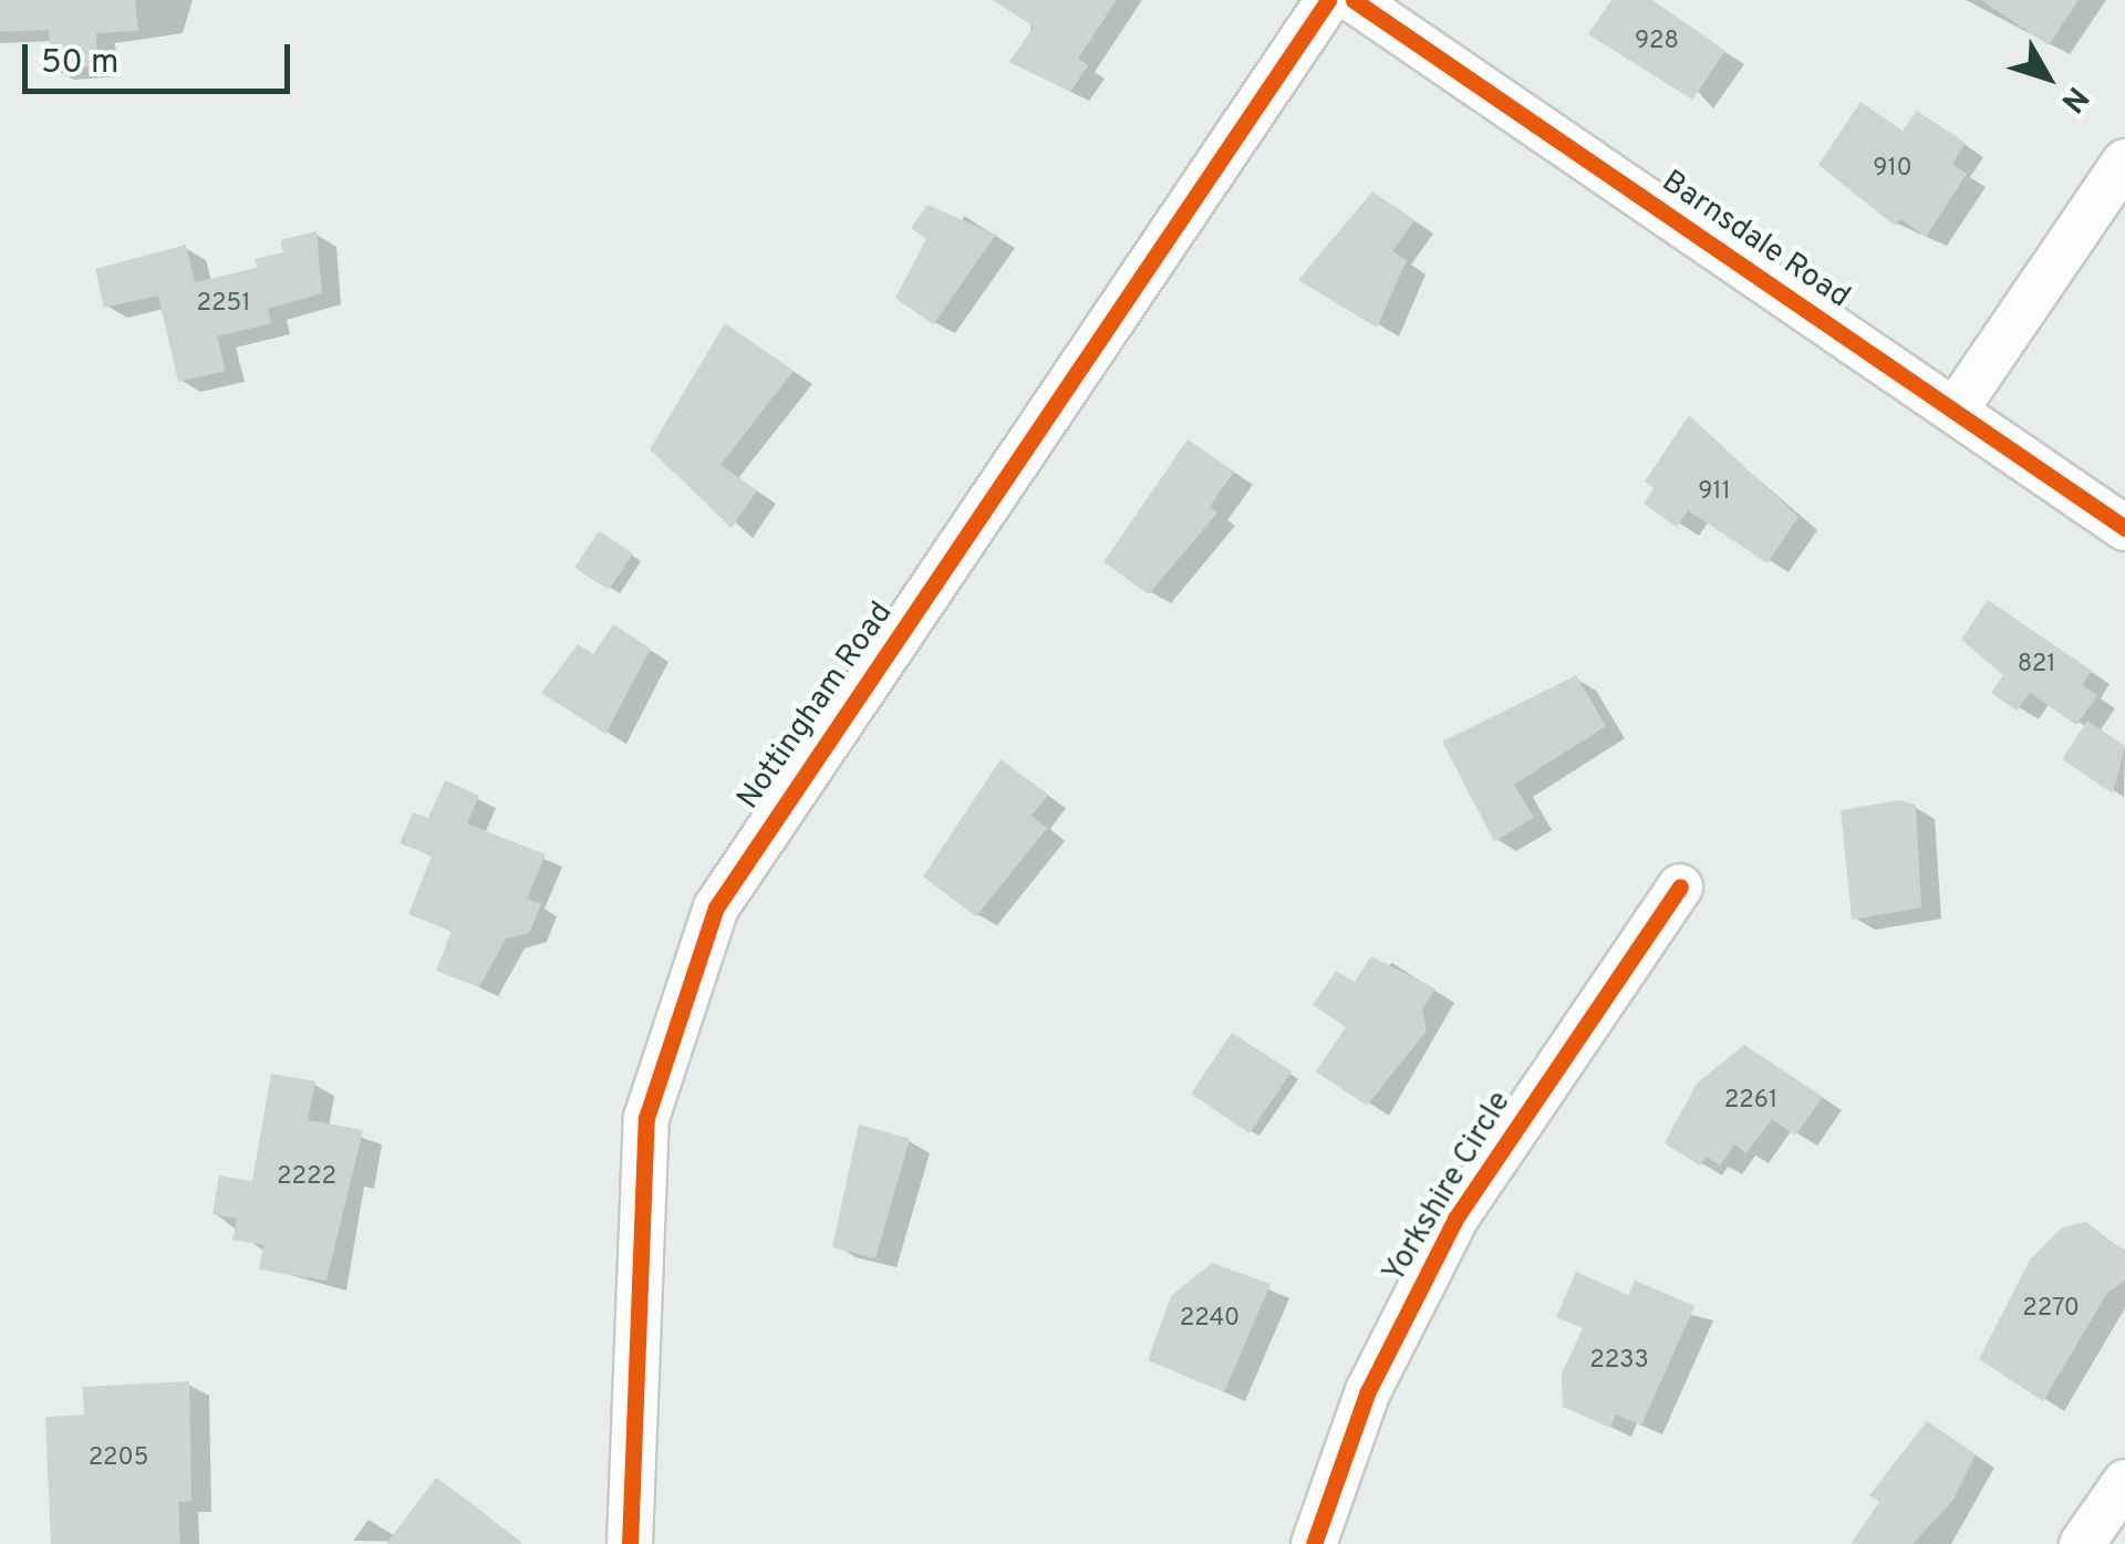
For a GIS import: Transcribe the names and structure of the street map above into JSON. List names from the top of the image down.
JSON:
{
  "streets": {
    "street": ["Barnsdale Road", "Nottingham Road", "Yorkshire Circle"]
  },
  "house_numbers": [
    "928",
    "910",
    "2251",
    "911",
    "821",
    "2261",
    "2222",
    "2270",
    "2240",
    "2233",
    "2205"
  ],
  "scale_bar": "50 m",
  "north": "bottom right"
}
